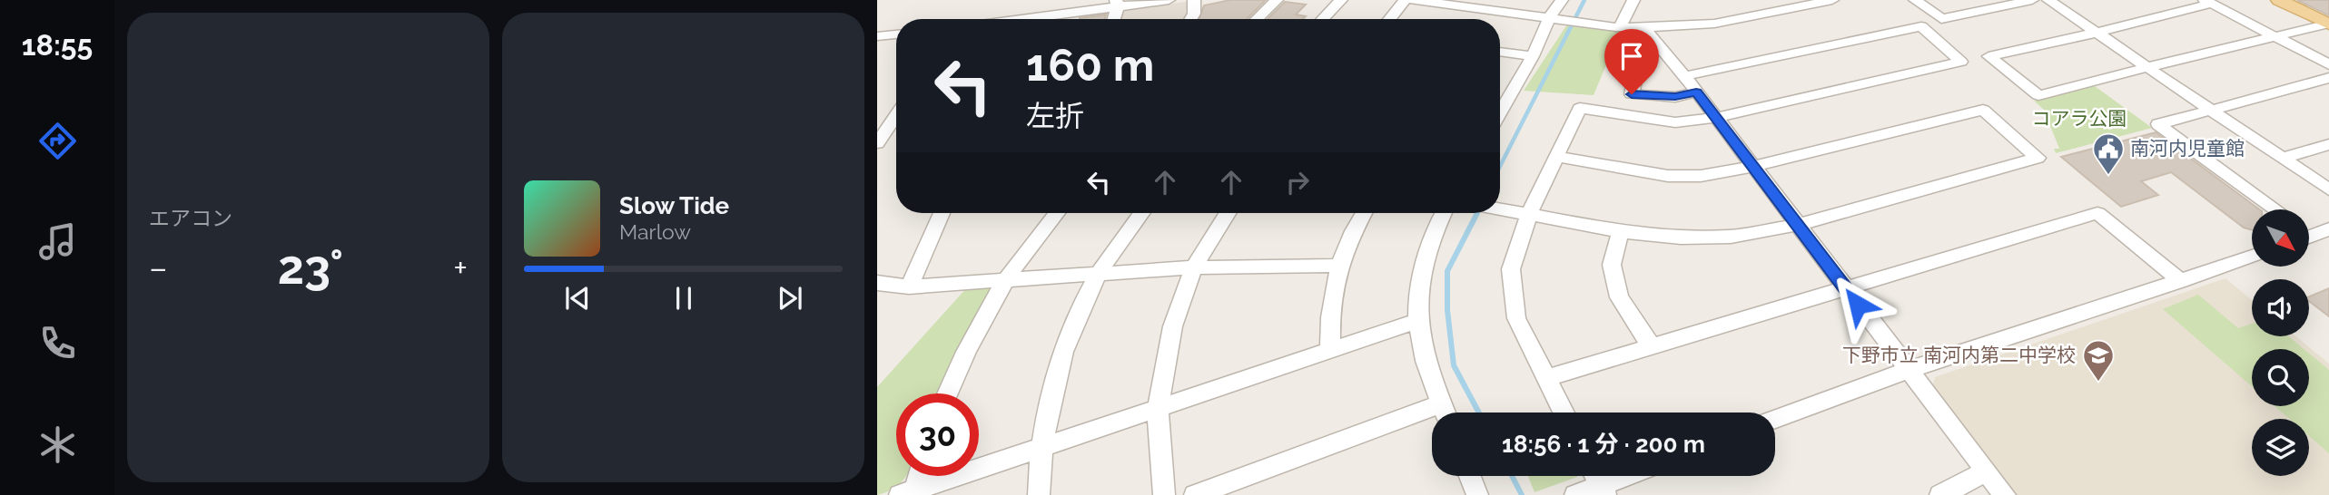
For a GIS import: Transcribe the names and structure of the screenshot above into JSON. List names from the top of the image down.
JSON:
{
  "parks": ["コアラ公園"],
  "places": {
    "public building": ["南河内児童館"],
    "school or university": ["下野市立 南河内第二中学校"]
  },
  "north": "bottom right",
  "page": {
    "tabs": "18:55",
    "tile": "エアコン",
    "turn": ["160 m", "左折"],
    "song": ["Slow Tide", "Marlow"],
    "heat": ["−", "23°", "+"],
    "limit": "30",
    "trip": "18:56 · 1 分 · 200 m"
  }
}
